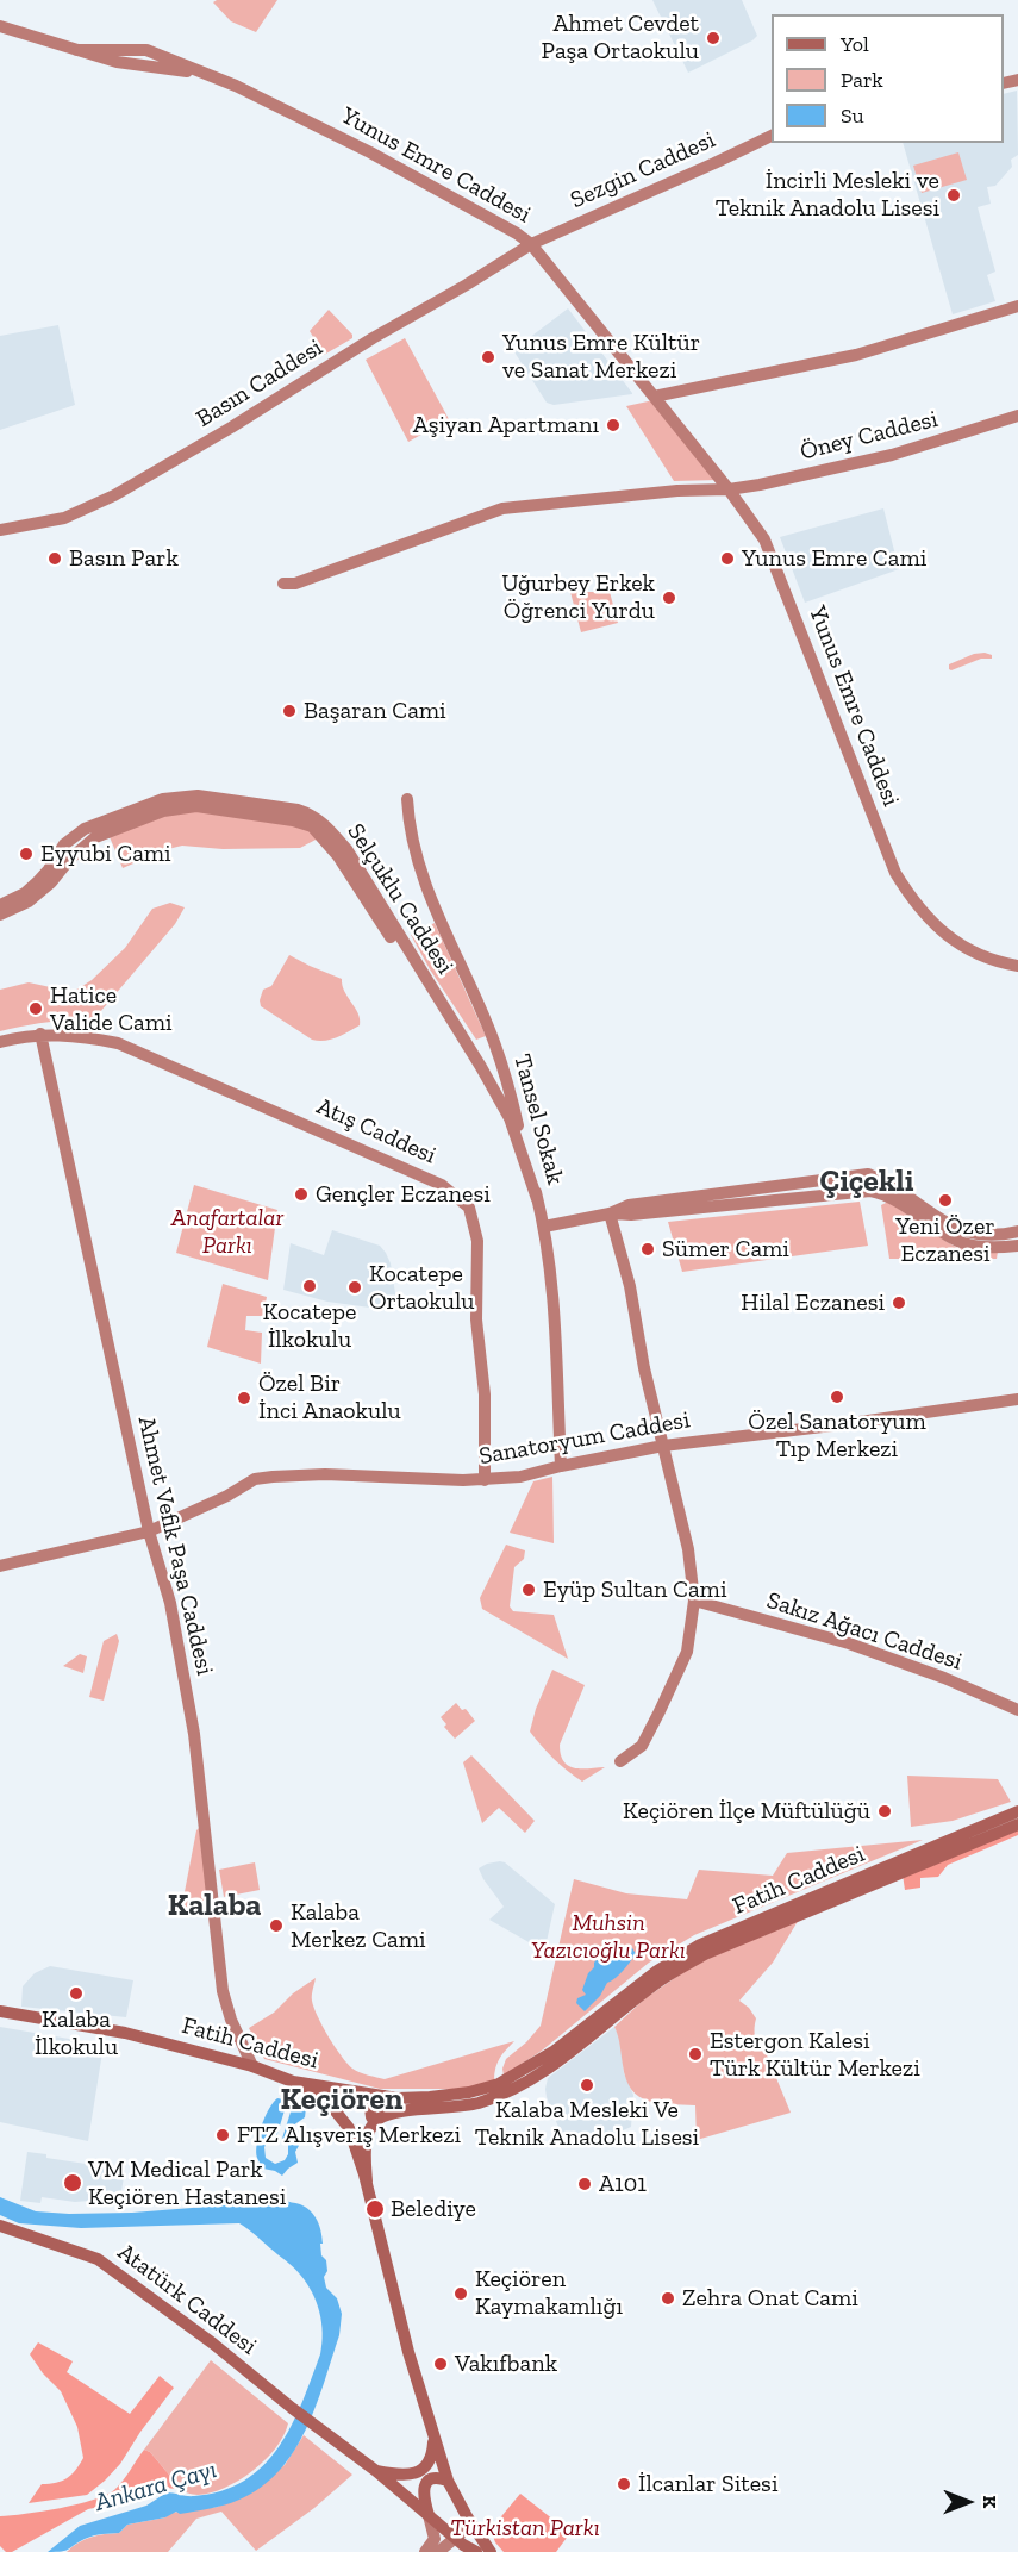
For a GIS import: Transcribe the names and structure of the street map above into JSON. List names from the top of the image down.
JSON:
{
  "streets": {
    "main road": ["Fatih Caddesi", "Atatürk Caddesi"],
    "street": [
      "Yunus Emre Caddesi",
      "Sezgin Caddesi",
      "Basın Caddesi",
      "Öney Caddesi",
      "Selçuklu Caddesi",
      "Tansel Sokak",
      "Atış Caddesi",
      "Sanatoryum Caddesi",
      "Ahmet Vefik Paşa Caddesi",
      "Sakız Ağacı Caddesi"
    ]
  },
  "crossings": [
    ["Yunus Emre Caddesi", "Sezgin Caddesi"],
    ["Yunus Emre Caddesi", "Basın Caddesi"],
    ["Yunus Emre Caddesi", "Öney Caddesi"],
    ["Sezgin Caddesi", "Basın Caddesi"],
    ["Selçuklu Caddesi", "Tansel Sokak"],
    ["Tansel Sokak", "Sanatoryum Caddesi"],
    ["Atış Caddesi", "Sanatoryum Caddesi"],
    ["Atış Caddesi", "Ahmet Vefik Paşa Caddesi"],
    ["Sanatoryum Caddesi", "Ahmet Vefik Paşa Caddesi"],
    ["Ahmet Vefik Paşa Caddesi", "Fatih Caddesi"]
  ],
  "districts": ["Çiçekli", "Kalaba", "Keçiören"],
  "water": ["Ankara Çayı"],
  "parks": ["Anafartalar Parkı", "Muhsin Yazıcıoğlu Parkı", "Türkistan Parkı"],
  "places": [
    "Ahmet Cevdet Paşa Ortaokulu",
    "İncirli Mesleki ve Teknik Anadolu Lisesi",
    "Yunus Emre Kültür ve Sanat Merkezi",
    "Aşiyan Apartmanı",
    "Basın Park",
    "Yunus Emre Cami",
    "Uğurbey Erkek Öğrenci Yurdu",
    "Başaran Cami",
    "Eyyubi Cami",
    "Hatice Valide Cami",
    "Gençler Eczanesi",
    "Yeni Özer Eczanesi",
    "Sümer Cami",
    "Kocatepe İlkokulu",
    "Kocatepe Ortaokulu",
    "Hilal Eczanesi",
    "Özel Sanatoryum Tıp Merkezi",
    "Özel Bir İnci Anaokulu",
    "Eyüp Sultan Cami",
    "Keçiören İlçe Müftülüğü",
    "Kalaba Merkez Cami",
    "Kalaba İlkokulu",
    "Estergon Kalesi Türk Kültür Merkezi",
    "Kalaba Mesleki Ve Teknik Anadolu Lisesi",
    "FTZ Alışveriş Merkezi",
    "VM Medical Park Keçiören Hastanesi",
    "A101",
    "Belediye",
    "Keçiören Kaymakamlığı",
    "Zehra Onat Cami",
    "Vakıfbank",
    "İlcanlar Sitesi"
  ],
  "legend": ["Yol", "Park", "Su"],
  "north": "right"
}
